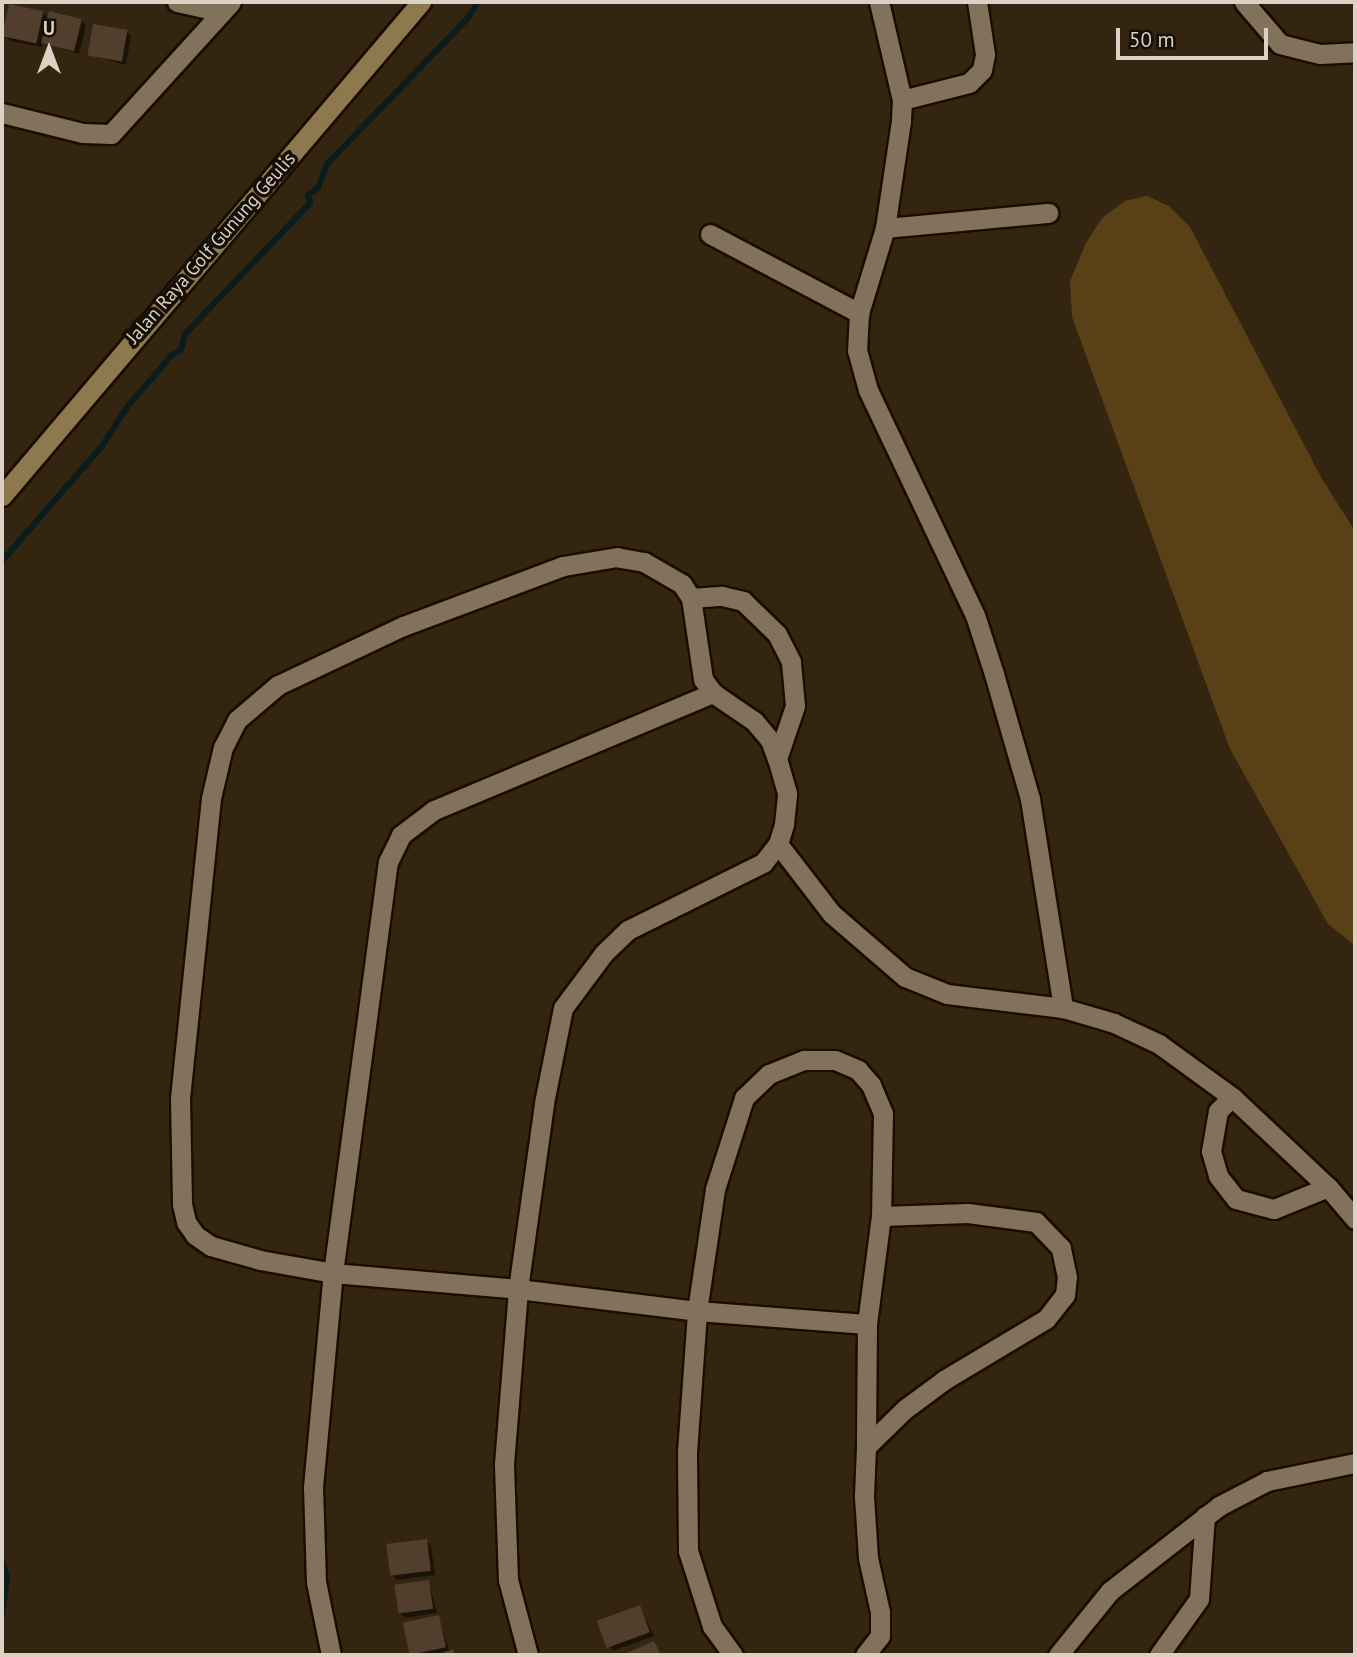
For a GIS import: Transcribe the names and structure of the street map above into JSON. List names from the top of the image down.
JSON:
{
  "streets": {
    "main road": ["Jalan Raya Golf Gunung Geulis"]
  },
  "scale_bar": "50 m",
  "north": "top"
}
